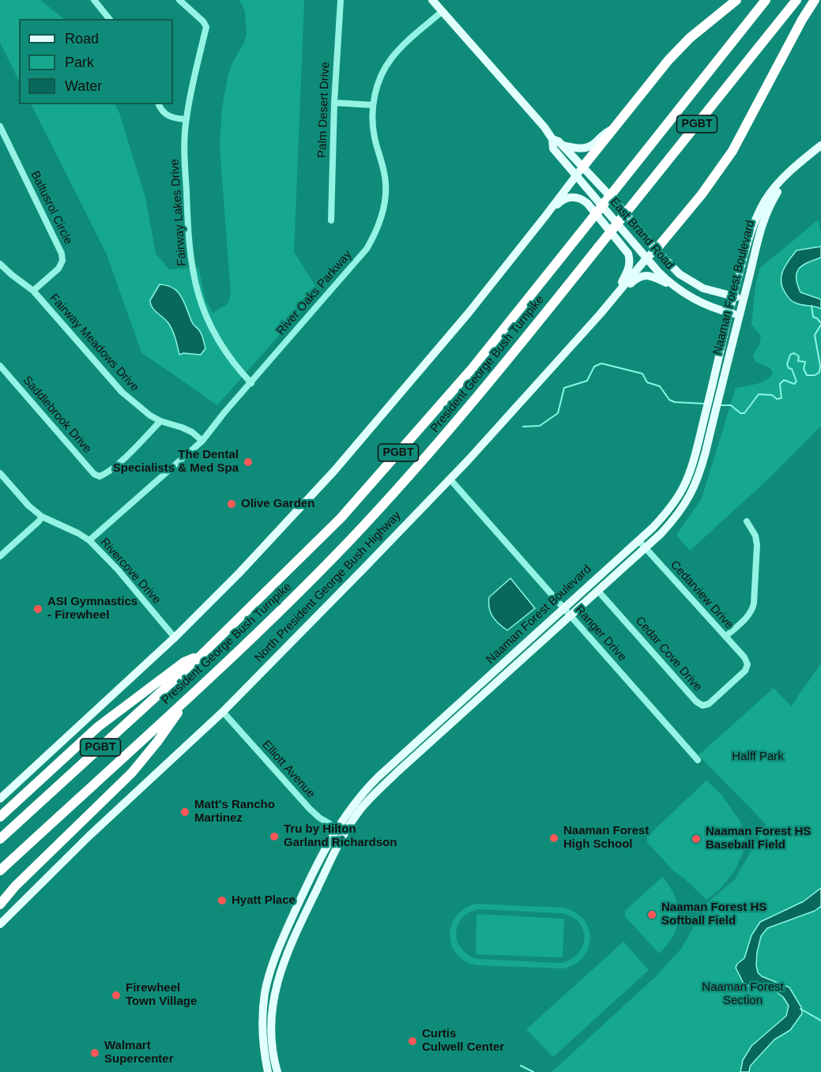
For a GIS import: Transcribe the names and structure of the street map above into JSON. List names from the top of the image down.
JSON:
{
  "streets": {
    "highway": ["PGBT", "President George Bush Turnpike"],
    "main road": ["East Brand Road", "Naaman Forest Boulevard", "North President George Bush Highway"],
    "street": [
      "Palm Desert Drive",
      "Baltusrol Circle",
      "Fairway Lakes Drive",
      "River Oaks Parkway",
      "Fairway Meadows Drive",
      "Saddlebrook Drive",
      "Rivercove Drive",
      "Cedarview Drive",
      "Ranger Drive",
      "Cedar Cove Drive",
      "Elliott Avenue"
    ]
  },
  "crossings": [
    ["Baltusrol Circle", "Fairway Meadows Drive"],
    ["Fairway Lakes Drive", "River Oaks Parkway"],
    ["East Brand Road", "Naaman Forest Boulevard"],
    ["East Brand Road", "River Oaks Parkway"],
    ["East Brand Road", "North President George Bush Highway"],
    ["Naaman Forest Boulevard", "Cedarview Drive"],
    ["Naaman Forest Boulevard", "Ranger Drive"],
    ["Naaman Forest Boulevard", "Cedar Cove Drive"],
    ["Naaman Forest Boulevard", "Elliott Avenue"],
    ["River Oaks Parkway", "Fairway Meadows Drive"],
    ["River Oaks Parkway", "Rivercove Drive"],
    ["Fairway Meadows Drive", "Saddlebrook Drive"],
    ["North President George Bush Highway", "Ranger Drive"],
    ["North President George Bush Highway", "Elliott Avenue"],
    ["Cedarview Drive", "Cedar Cove Drive"]
  ],
  "parks": ["Halff Park", "Naaman Forest Section"],
  "places": [
    "The Dental Specialists & Med Spa",
    "Olive Garden",
    "ASI Gymnastics - Firewheel",
    "Matt's Rancho Martinez",
    "Tru by Hilton Garland Richardson",
    "Naaman Forest High School",
    "Naaman Forest HS Baseball Field",
    "Hyatt Place",
    "Naaman Forest HS Softball Field",
    "Firewheel Town Village",
    "Curtis Culwell Center",
    "Walmart Supercenter"
  ],
  "legend": ["Road", "Park", "Water"]
}
